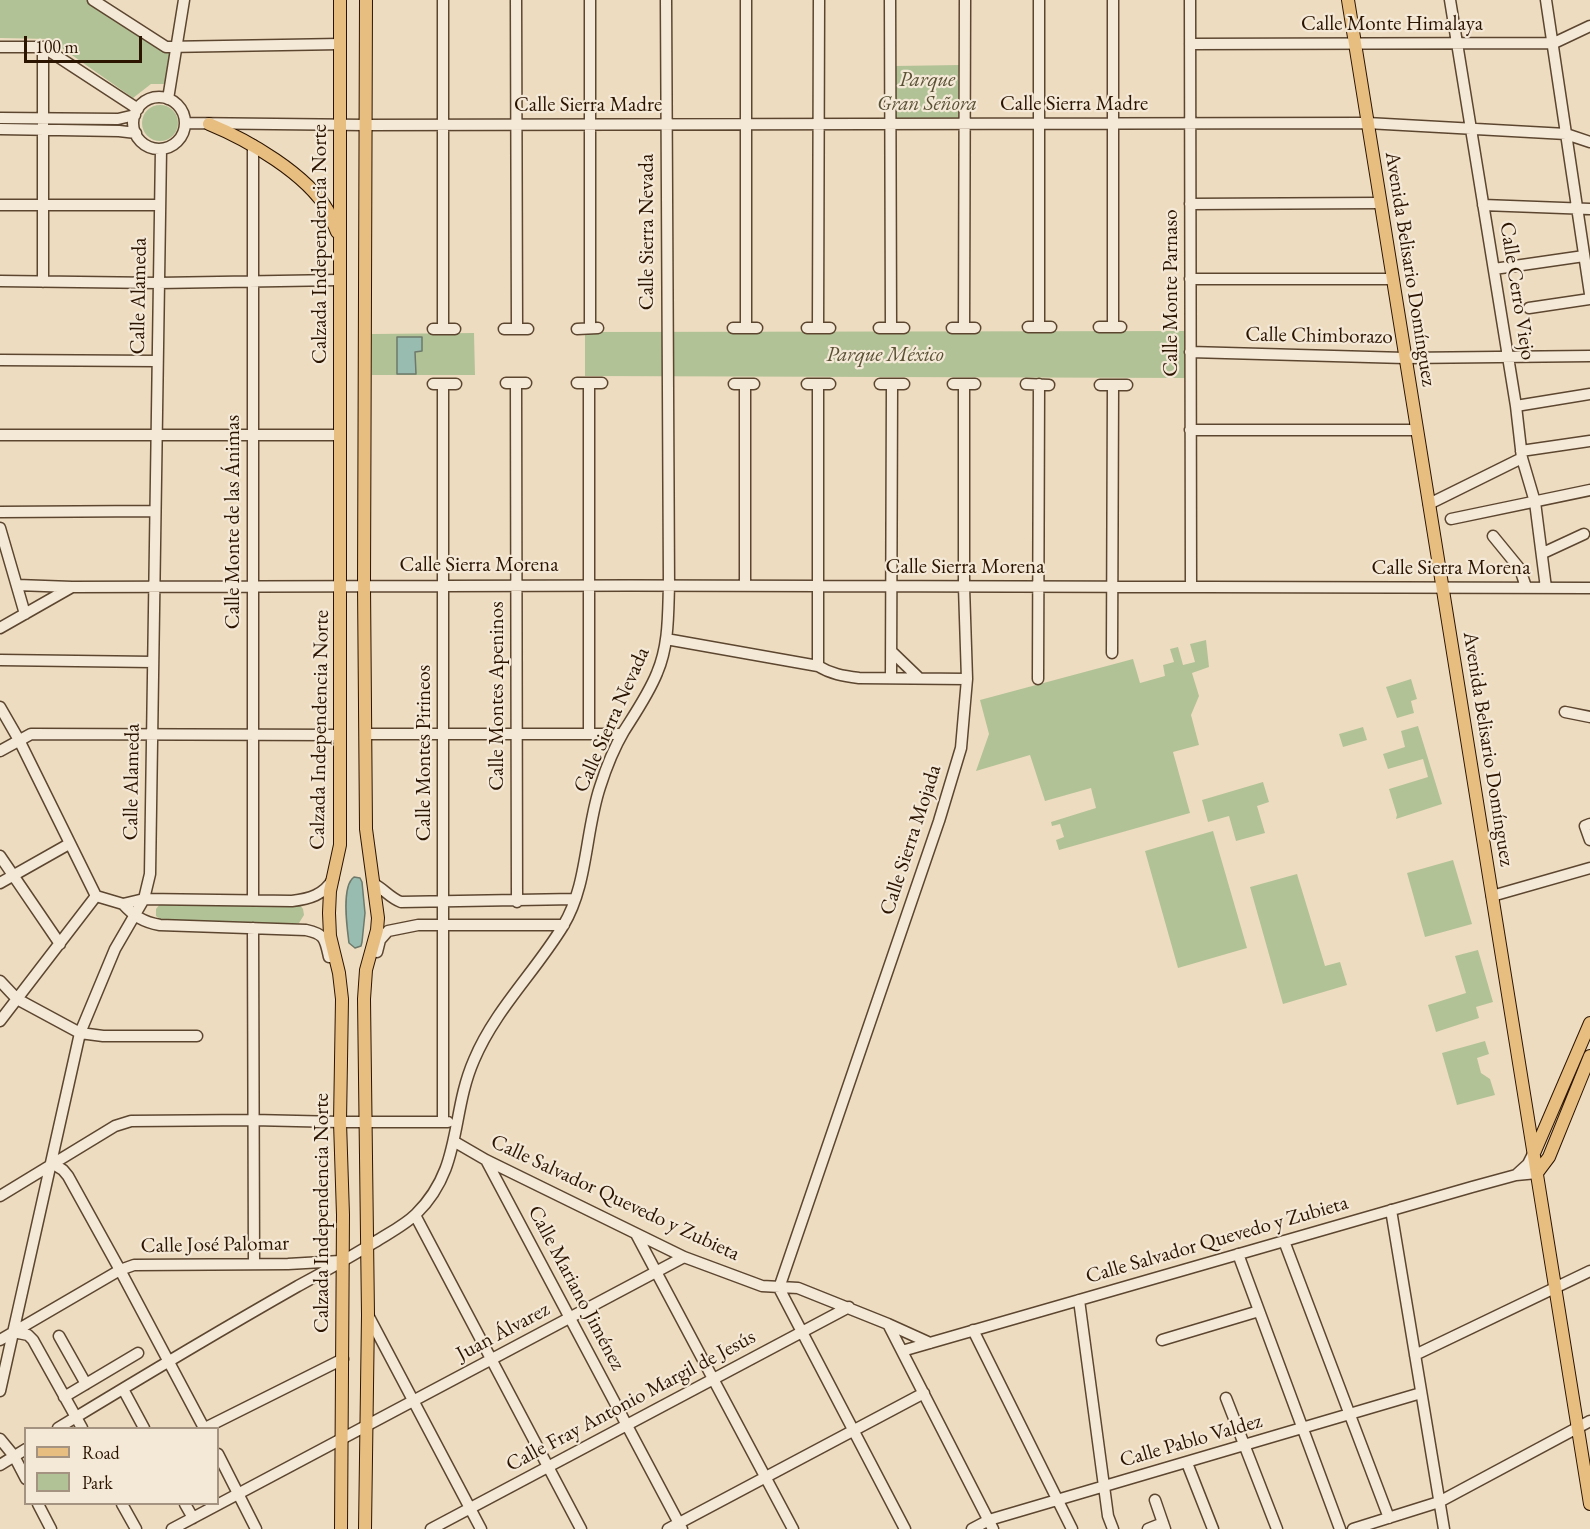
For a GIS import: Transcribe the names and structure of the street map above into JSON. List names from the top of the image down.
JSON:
{
  "streets": {
    "main road": ["Calzada Independencia Norte", "Avenida Belisario Domínguez"],
    "street": [
      "Calle Monte Himalaya",
      "Calle Sierra Madre",
      "Calle Sierra Nevada",
      "Calle Cerro Viejo",
      "Calle Monte Parnaso",
      "Calle Alameda",
      "Calle Chimborazo",
      "Calle Monte de las Ánimas",
      "Calle Sierra Morena",
      "Calle Montes Apeninos",
      "Calle Montes Pirineos",
      "Calle Sierra Mojada",
      "Calle Salvador Quevedo y Zubieta",
      "Calle José Palomar",
      "Calle Mariano Jiménez",
      "Juan Álvarez",
      "Calle Fray Antonio Margil de Jesús",
      "Calle Pablo Valdez"
    ]
  },
  "crossings": [
    ["Calle Monte Himalaya", "Avenida Belisario Domínguez"],
    ["Calle Monte Himalaya", "Calle Cerro Viejo"],
    ["Calle Monte Himalaya", "Calle Monte Parnaso"],
    ["Calle Sierra Madre", "Calle Sierra Nevada"],
    ["Calle Sierra Madre", "Calzada Independencia Norte"],
    ["Calle Sierra Madre", "Avenida Belisario Domínguez"],
    ["Calle Sierra Madre", "Calle Cerro Viejo"],
    ["Calle Sierra Madre", "Calle Monte Parnaso"],
    ["Calle Sierra Madre", "Calle Alameda"],
    ["Calle Sierra Nevada", "Calzada Independencia Norte"],
    ["Calle Sierra Nevada", "Calle Sierra Morena"],
    ["Calle Sierra Nevada", "Calle Salvador Quevedo y Zubieta"],
    ["Calle Sierra Nevada", "Calle José Palomar"],
    ["Calzada Independencia Norte", "Calle Sierra Morena"],
    ["Calzada Independencia Norte", "Calle José Palomar"],
    ["Calzada Independencia Norte", "Juan Álvarez"],
    ["Avenida Belisario Domínguez", "Calle Chimborazo"],
    ["Avenida Belisario Domínguez", "Calle Sierra Morena"],
    ["Avenida Belisario Domínguez", "Calle Salvador Quevedo y Zubieta"],
    ["Calle Cerro Viejo", "Calle Chimborazo"],
    ["Calle Cerro Viejo", "Calle Sierra Morena"],
    ["Calle Monte Parnaso", "Calle Chimborazo"],
    ["Calle Monte Parnaso", "Calle Sierra Morena"],
    ["Calle Alameda", "Calle Sierra Morena"],
    ["Calle Alameda", "Calle José Palomar"],
    ["Calle Monte de las Ánimas", "Calle Sierra Morena"],
    ["Calle Sierra Morena", "Calle Montes Apeninos"],
    ["Calle Sierra Morena", "Calle Montes Pirineos"],
    ["Calle Sierra Morena", "Calle Sierra Mojada"],
    ["Calle Sierra Mojada", "Calle Salvador Quevedo y Zubieta"],
    ["Calle Salvador Quevedo y Zubieta", "Calle Mariano Jiménez"],
    ["Calle Salvador Quevedo y Zubieta", "Juan Álvarez"],
    ["Calle Salvador Quevedo y Zubieta", "Calle Fray Antonio Margil de Jesús"],
    ["Calle Mariano Jiménez", "Juan Álvarez"],
    ["Calle Mariano Jiménez", "Calle Fray Antonio Margil de Jesús"]
  ],
  "parks": ["Parque Gran Señora", "Parque México"],
  "legend": ["Road", "Park"],
  "scale_bar": "100 m"
}
